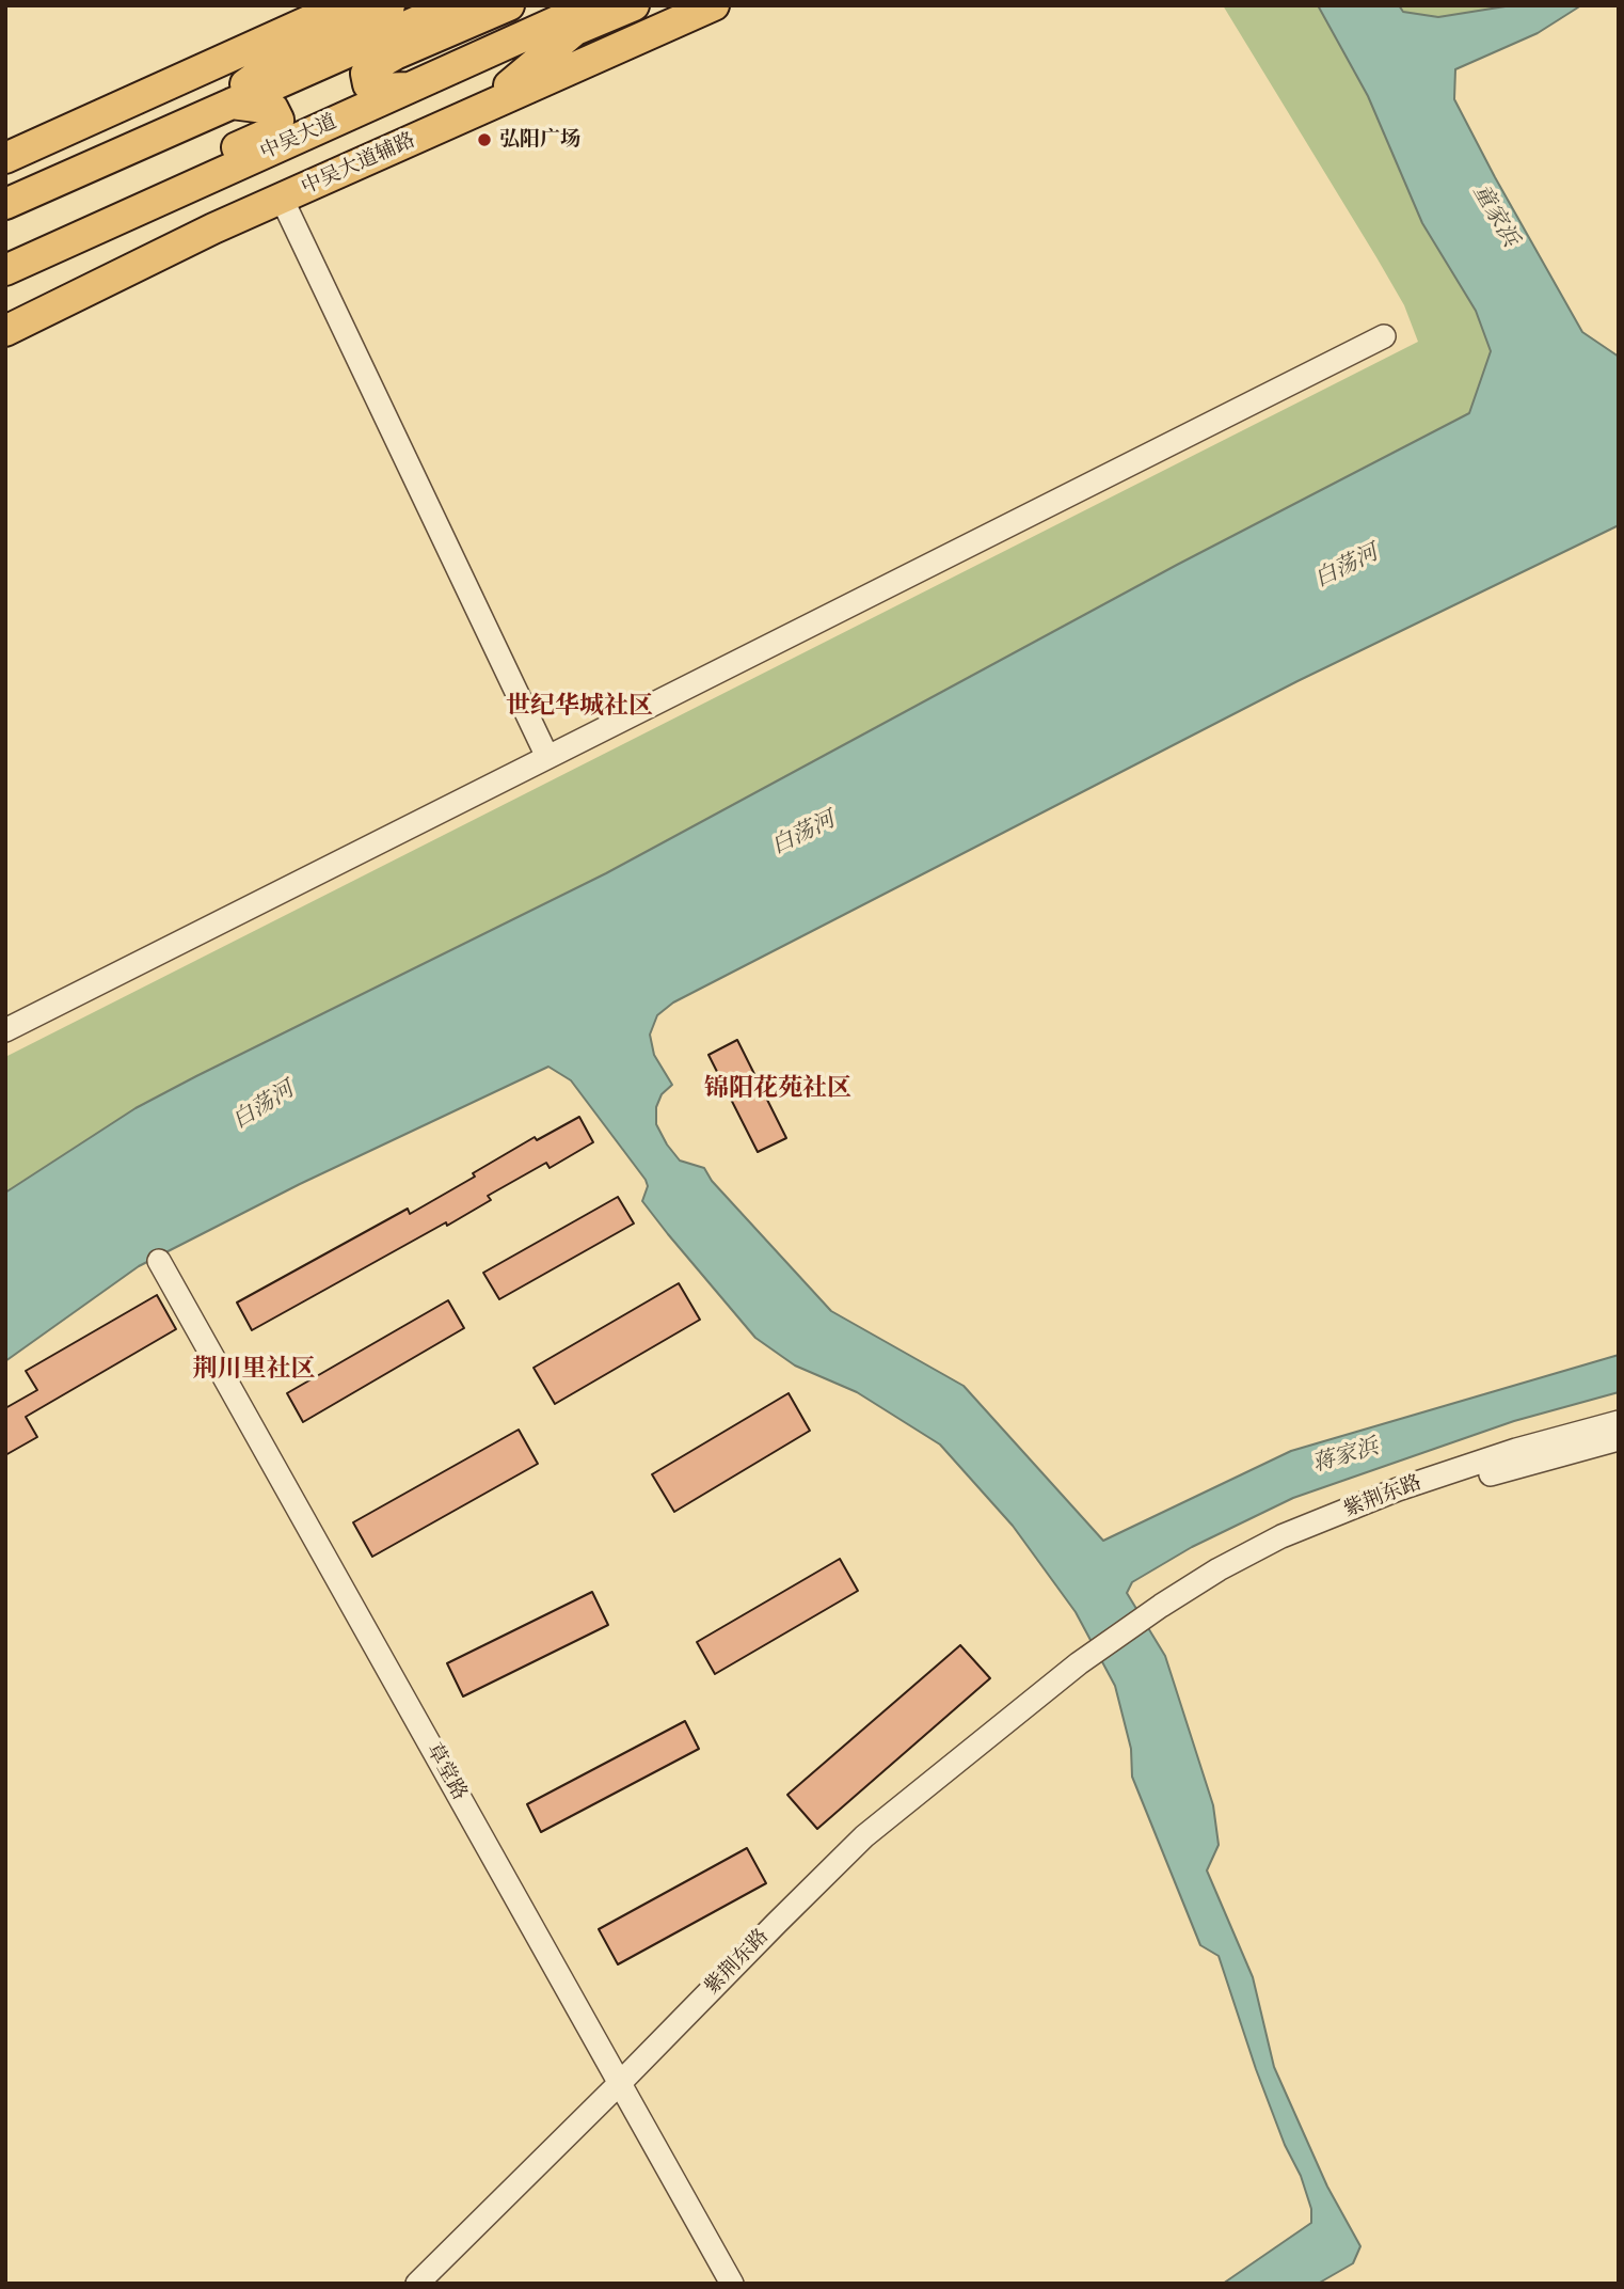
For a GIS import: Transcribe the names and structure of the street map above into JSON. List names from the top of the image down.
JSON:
{
  "streets": {
    "main road": ["中吴大道", "中吴大道辅路"],
    "street": ["紫荆东路", "草堂路"]
  },
  "crossings": [
    ["紫荆东路", "草堂路"]
  ],
  "districts": ["世纪华城社区", "锦阳花苑社区", "荆川里社区"],
  "water": ["童家浜", "白荡河", "蒋家浜"],
  "places": ["弘阳广场"]
}
